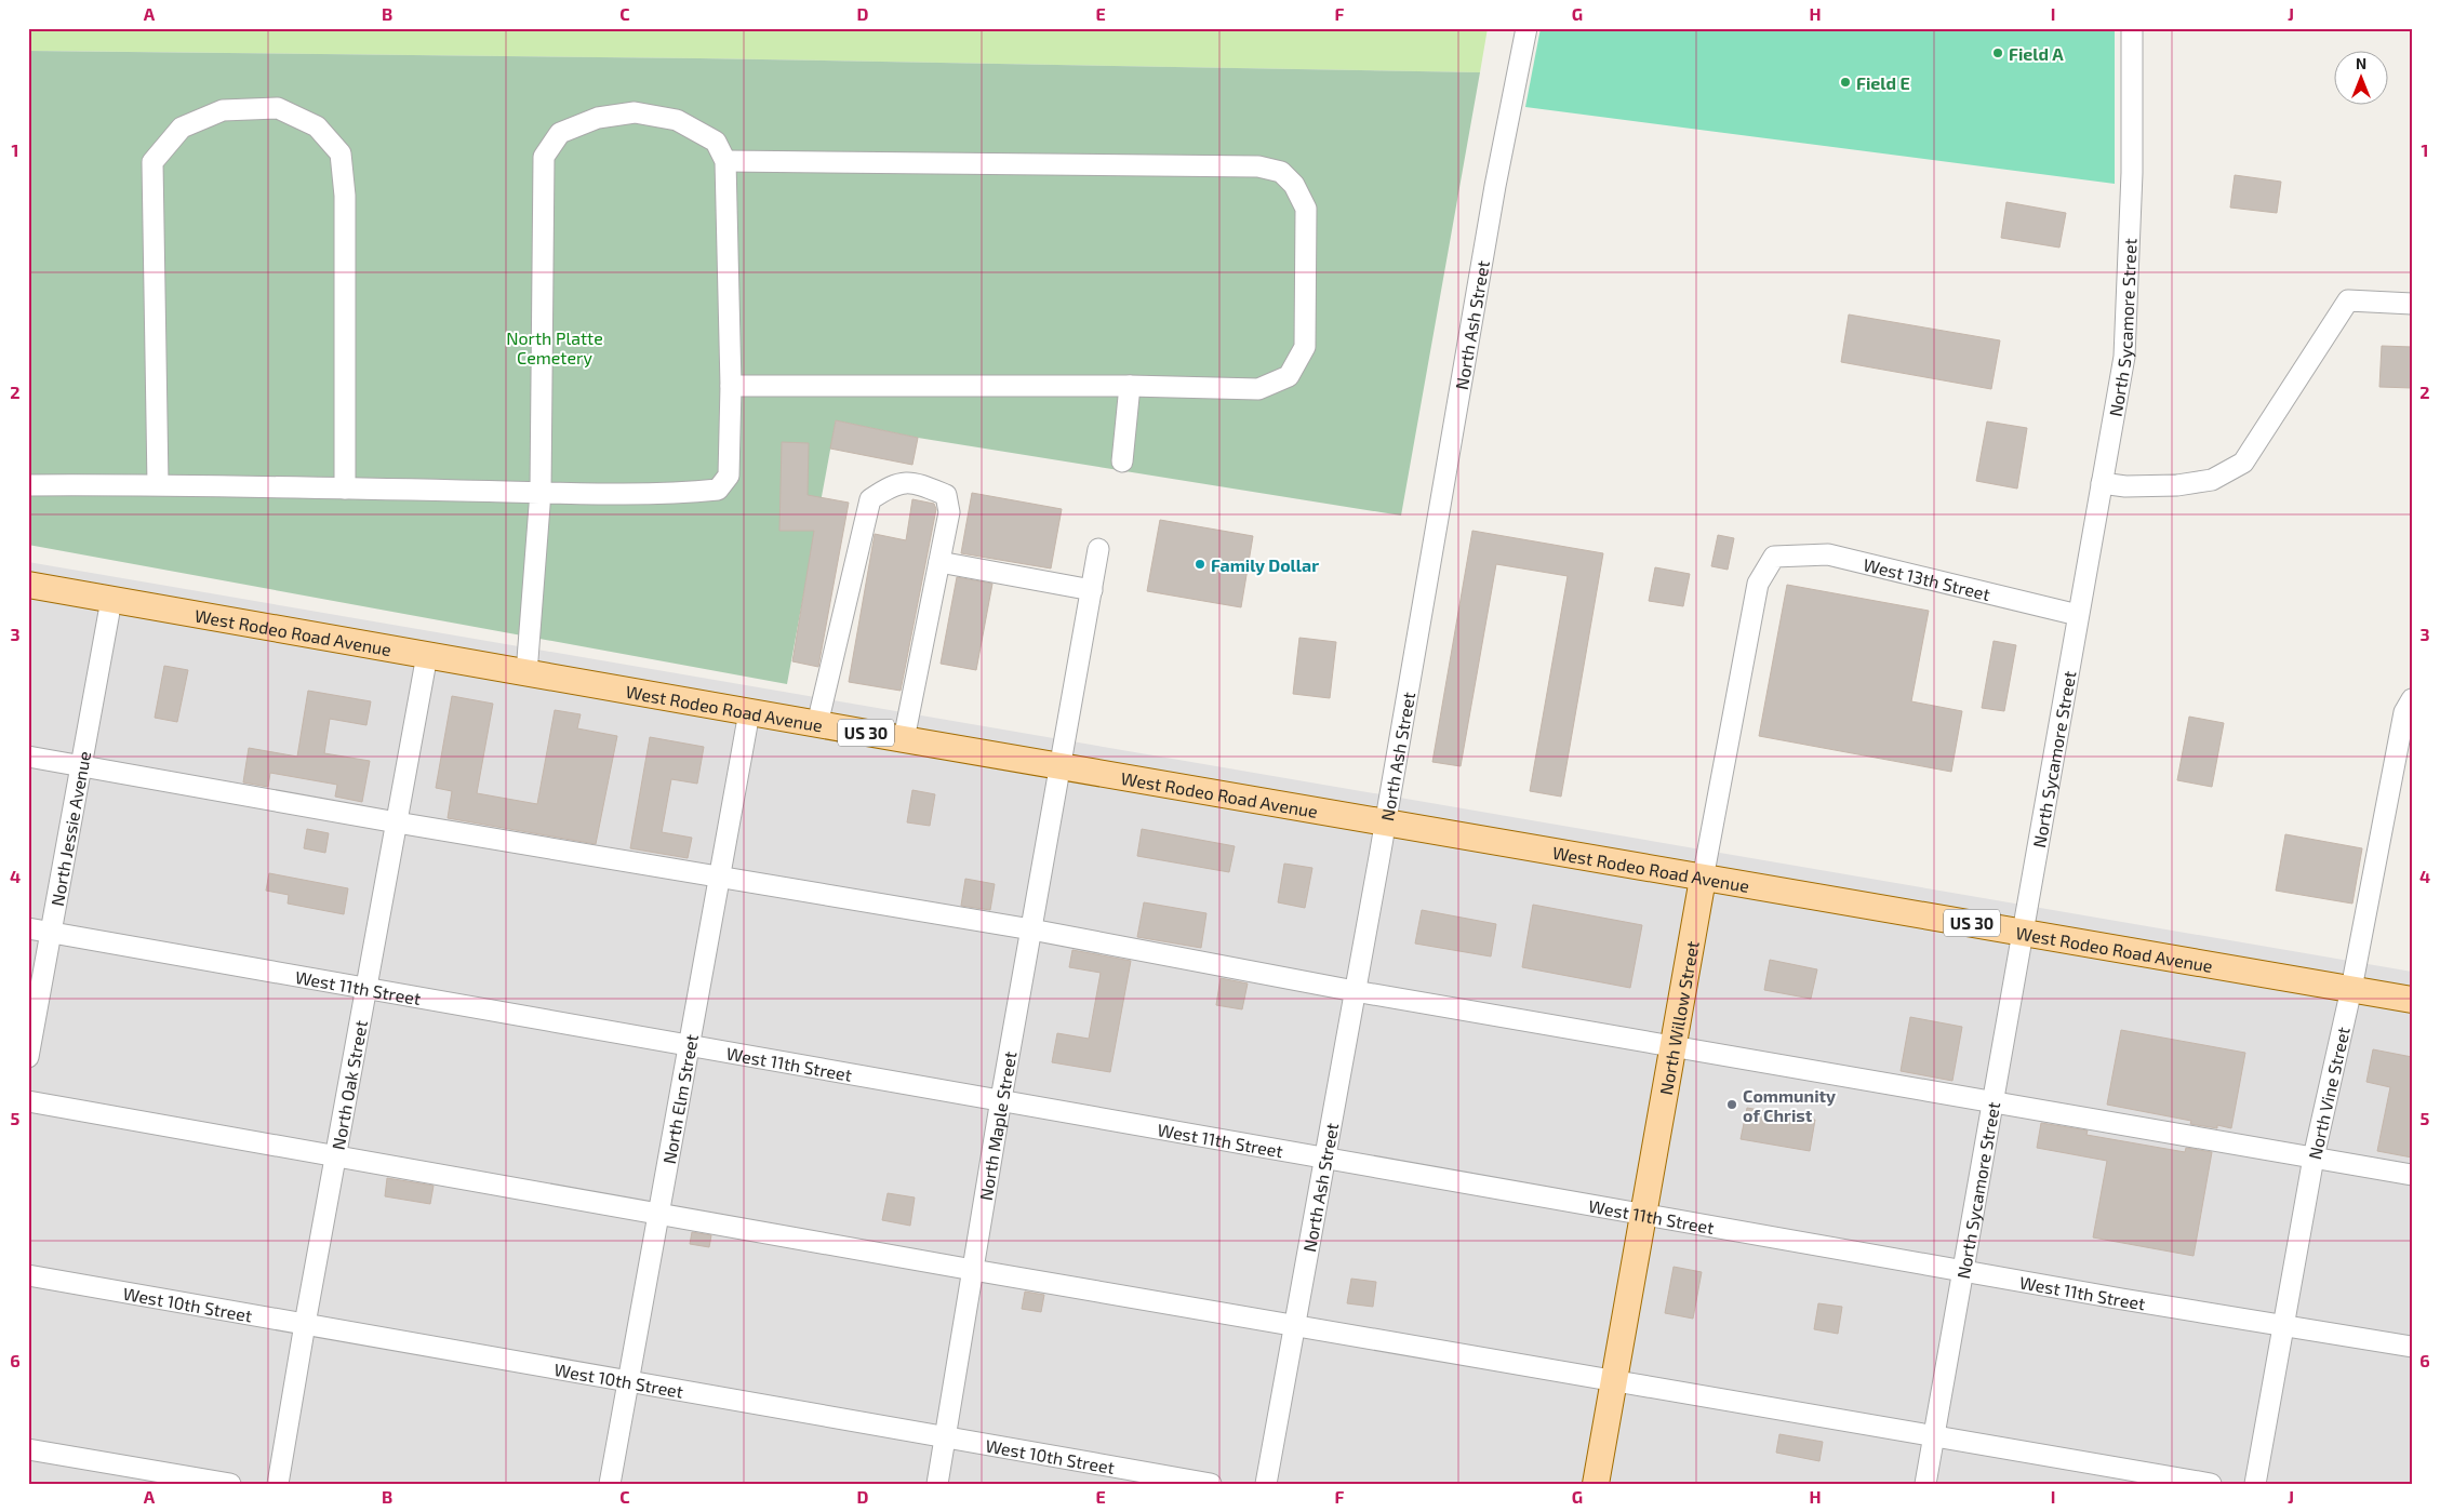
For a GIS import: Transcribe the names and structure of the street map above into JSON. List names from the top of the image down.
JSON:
{
  "streets": {
    "main road": ["West Rodeo Road Avenue", "US 30", "North Willow Street"],
    "street": [
      "North Ash Street",
      "North Sycamore Street",
      "West 13th Street",
      "North Jessie Avenue",
      "West 11th Street",
      "North Oak Street",
      "North Vine Street",
      "North Elm Street",
      "North Maple Street",
      "West 10th Street"
    ]
  },
  "crossings": [
    ["North Ash Street", "West Rodeo Road Avenue"],
    ["North Ash Street", "West 11th Street"],
    ["North Sycamore Street", "West 13th Street"],
    ["North Sycamore Street", "West Rodeo Road Avenue"],
    ["North Sycamore Street", "West 11th Street"],
    ["West 13th Street", "North Willow Street"],
    ["West Rodeo Road Avenue", "North Jessie Avenue"],
    ["West Rodeo Road Avenue", "North Willow Street"],
    ["West Rodeo Road Avenue", "North Oak Street"],
    ["West Rodeo Road Avenue", "North Vine Street"],
    ["West Rodeo Road Avenue", "North Elm Street"],
    ["West Rodeo Road Avenue", "North Maple Street"],
    ["North Jessie Avenue", "West 11th Street"],
    ["West 11th Street", "North Willow Street"],
    ["West 11th Street", "North Oak Street"],
    ["West 11th Street", "North Vine Street"],
    ["West 11th Street", "North Elm Street"],
    ["West 11th Street", "North Maple Street"],
    ["North Oak Street", "West 10th Street"],
    ["North Elm Street", "West 10th Street"],
    ["North Maple Street", "West 10th Street"]
  ],
  "parks": ["North Platte Cemetery"],
  "places": [
    "Field A",
    "Field E",
    "Family Dollar",
    "Community of Christ"
  ],
  "north": "top",
  "grid": {
    "columns": [
      "A",
      "B",
      "C",
      "D",
      "E",
      "F",
      "G",
      "H",
      "I",
      "J"
    ],
    "rows": [
      "1",
      "2",
      "3",
      "4",
      "5",
      "6"
    ]
  }
}
